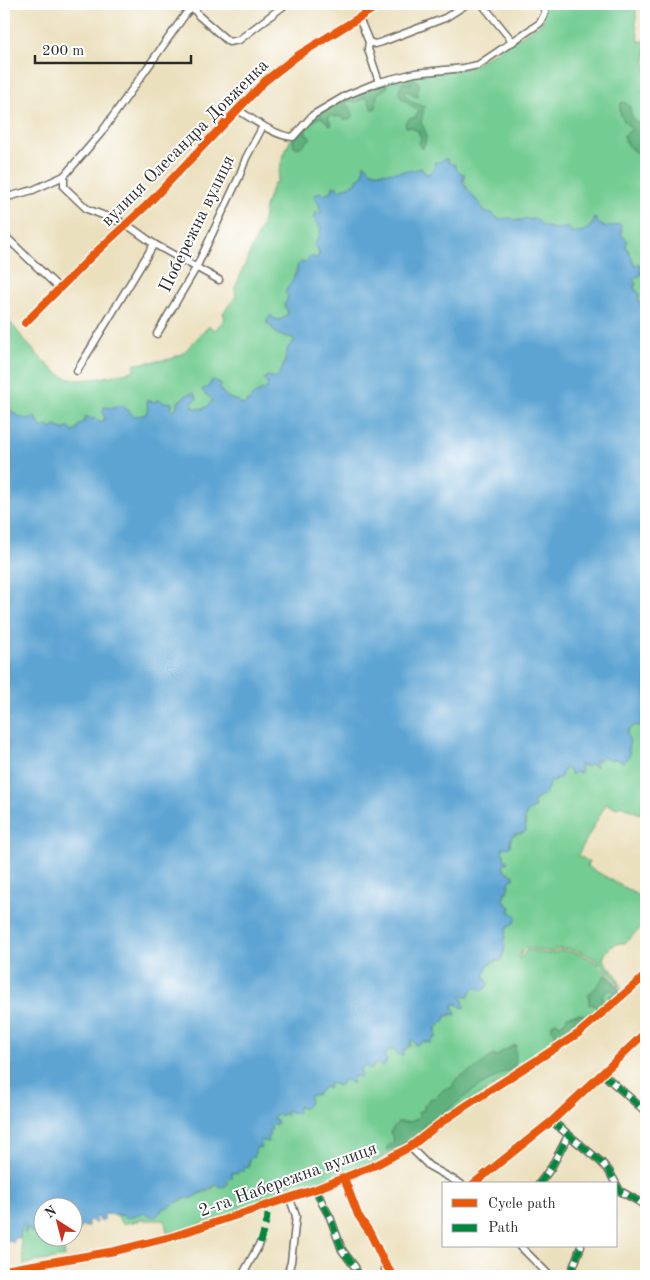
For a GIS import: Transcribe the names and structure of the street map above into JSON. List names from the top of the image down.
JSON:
{
  "streets": {
    "main road": ["2-га Набережна вулиця"],
    "street": ["вулиця Олесандра Довженка", "Побережна вулиця"]
  },
  "legend": ["Cycle path", "Path"],
  "scale_bar": "200 m",
  "north": "top left"
}
